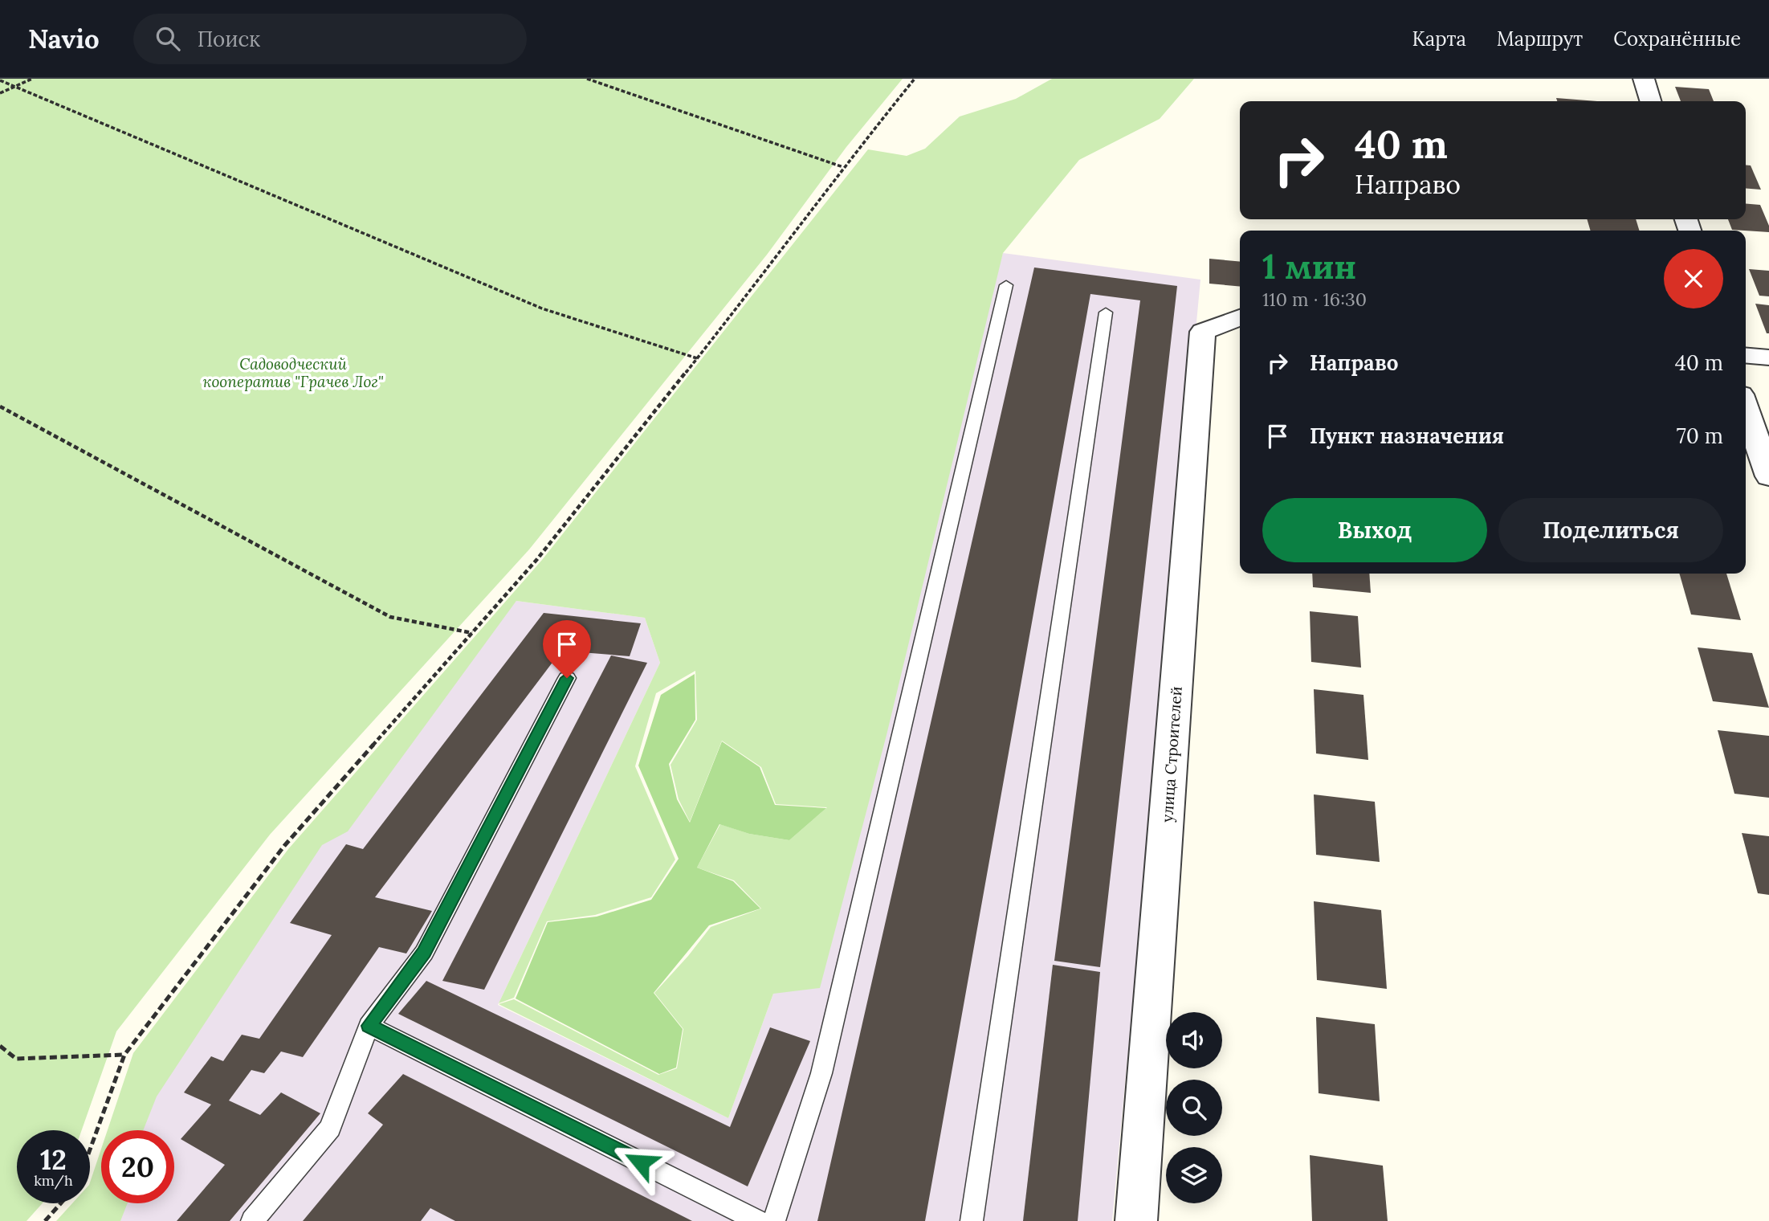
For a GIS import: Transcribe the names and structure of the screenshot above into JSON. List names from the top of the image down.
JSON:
{
  "streets": {
    "street": ["улица Строителей"]
  },
  "parks": ["Cадоводческий кооператив \"Грачев Лог\""],
  "page": {
    "header": "Navio",
    "search": "Поиск",
    "nav": ["Карта", "Маршрут", "Сохранённые"],
    "turn": ["40 m", "Направо"],
    "heading": ["1 мин", "110 m · 16:30"],
    "list": [
      {
        "name": "Направо",
        "value": "40 m"
      },
      {
        "name": "Пункт назначения",
        "value": "70 m"
      }
    ],
    "buttons": ["Выход", "Поделиться"],
    "speed": "12 km/h",
    "limit": "20"
  }
}
